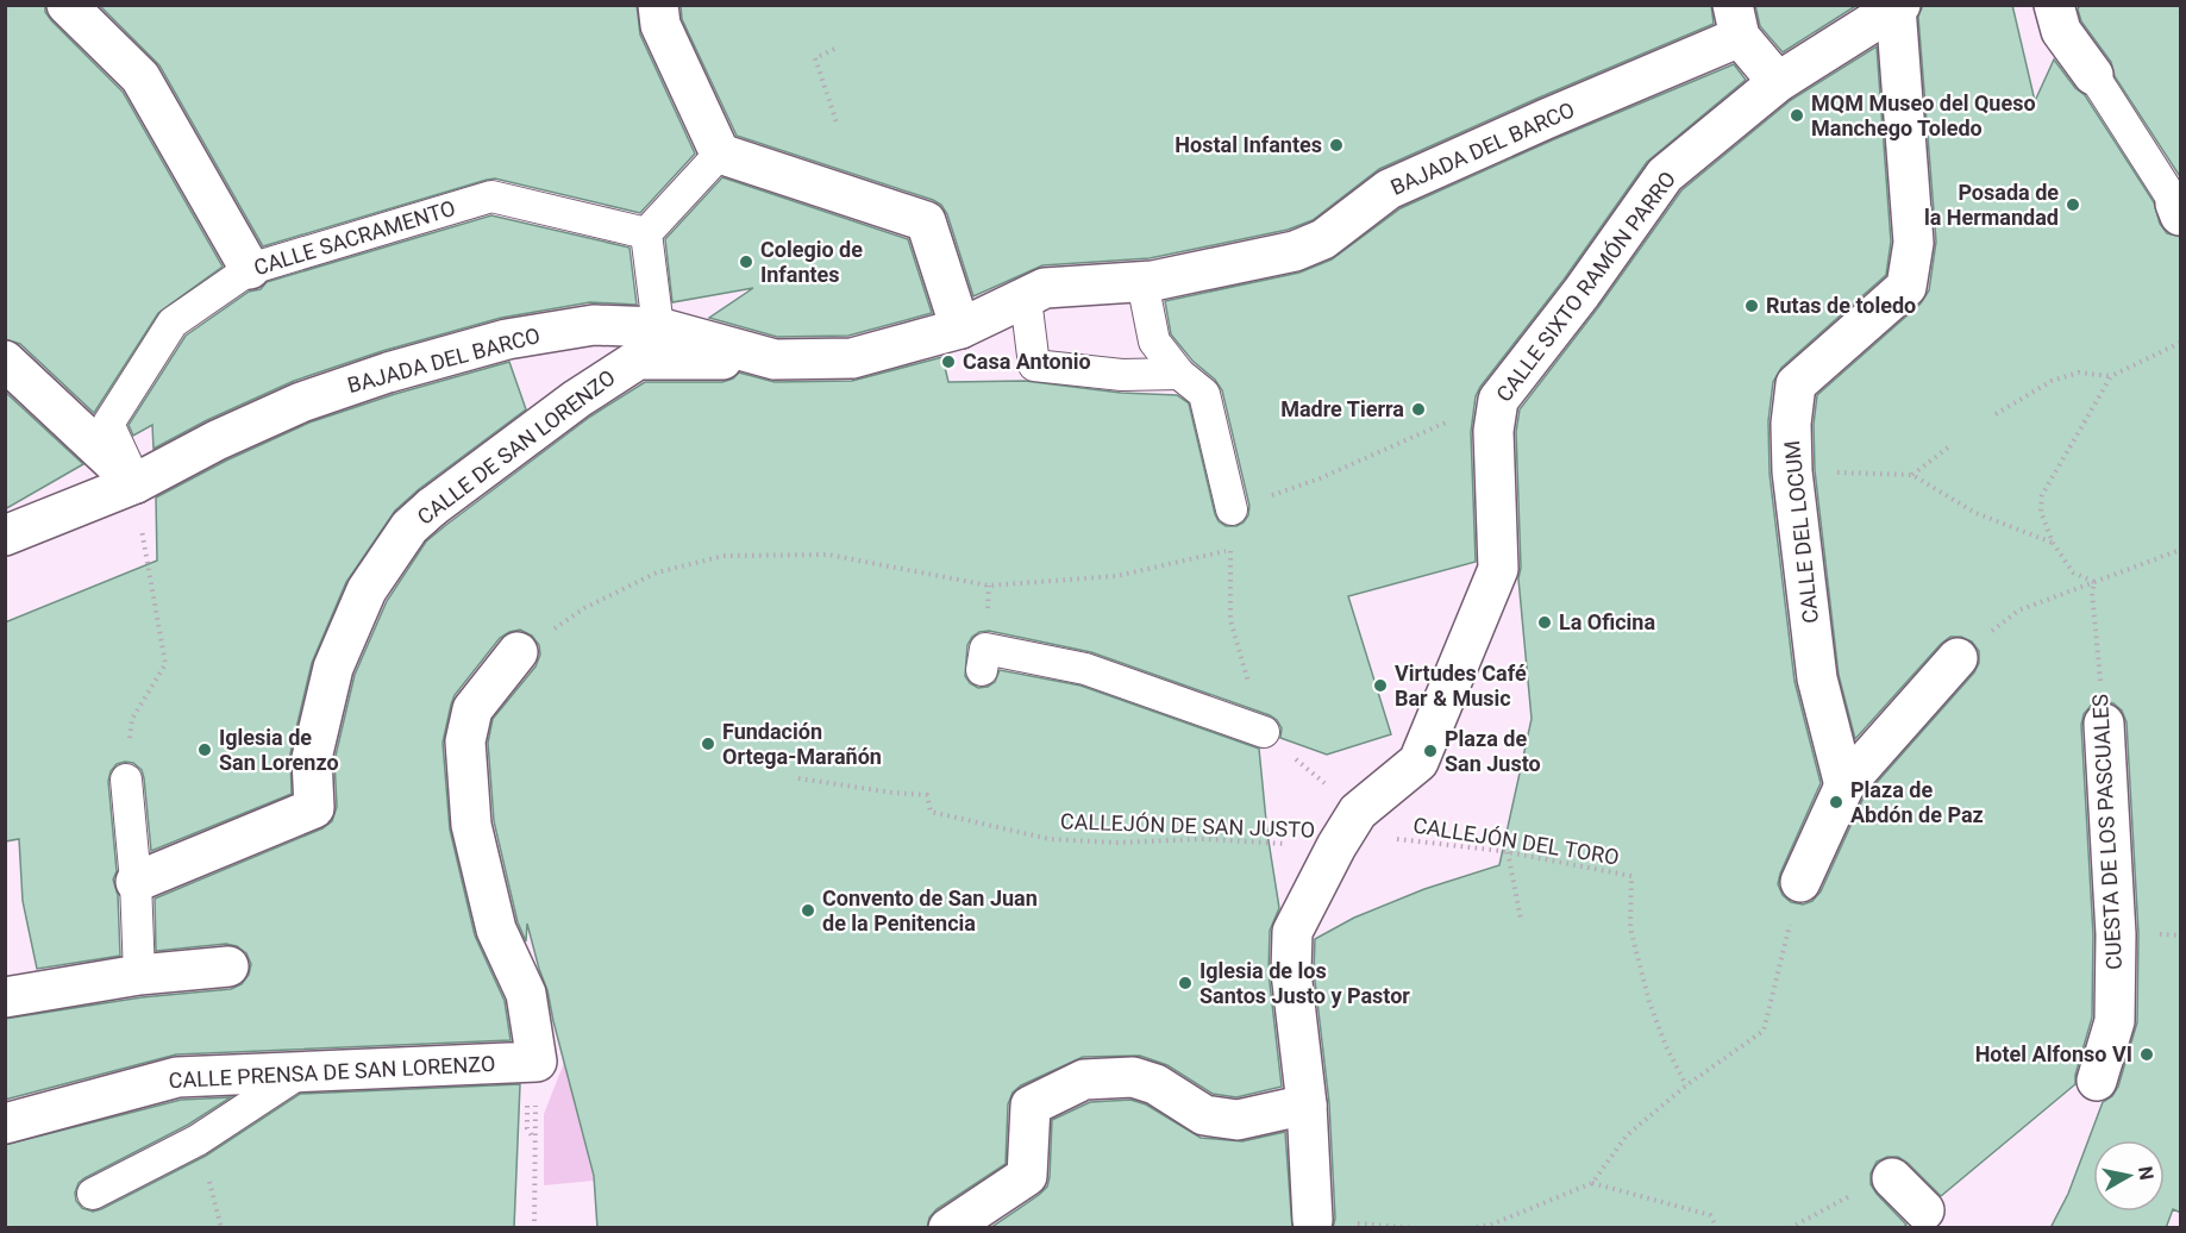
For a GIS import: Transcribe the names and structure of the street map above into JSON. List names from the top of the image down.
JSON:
{
  "streets": {
    "street": [
      "BAJADA DEL BARCO",
      "CALLE SIXTO RAMÓN PARRO",
      "CALLE DE SAN LORENZO",
      "CALLE DEL LOCUM",
      "CUESTA DE LOS PASCUALES",
      "CALLE PRENSA DE SAN LORENZO"
    ],
    "lane": ["CALLE SACRAMENTO"],
    "path": ["CALLEJÓN DE SAN JUSTO", "CALLEJÓN DEL TORO"]
  },
  "crossings": [
    ["BAJADA DEL BARCO", "CALLE SACRAMENTO"],
    ["BAJADA DEL BARCO", "CALLE DE SAN LORENZO"],
    ["CALLE SIXTO RAMÓN PARRO", "CALLE DEL LOCUM"],
    ["CALLE SIXTO RAMÓN PARRO", "CALLEJÓN DE SAN JUSTO"],
    ["CALLE SIXTO RAMÓN PARRO", "CALLEJÓN DEL TORO"],
    ["CALLEJÓN DE SAN JUSTO", "CALLEJÓN DEL TORO"]
  ],
  "places": [
    "MQM Museo del Queso Manchego Toledo",
    "Hostal Infantes",
    "Posada de la Hermandad",
    "Colegio de Infantes",
    "Rutas de toledo",
    "Casa Antonio",
    "Madre Tierra",
    "La Oficina",
    "Virtudes Café Bar & Music",
    "Fundación Ortega-Marañón",
    "Iglesia de San Lorenzo",
    "Plaza de San Justo",
    "Plaza de Abdón de Paz",
    "Convento de San Juan de la Penitencia",
    "Iglesia de los Santos Justo y Pastor",
    "Hotel Alfonso VI"
  ],
  "north": "right"
}
